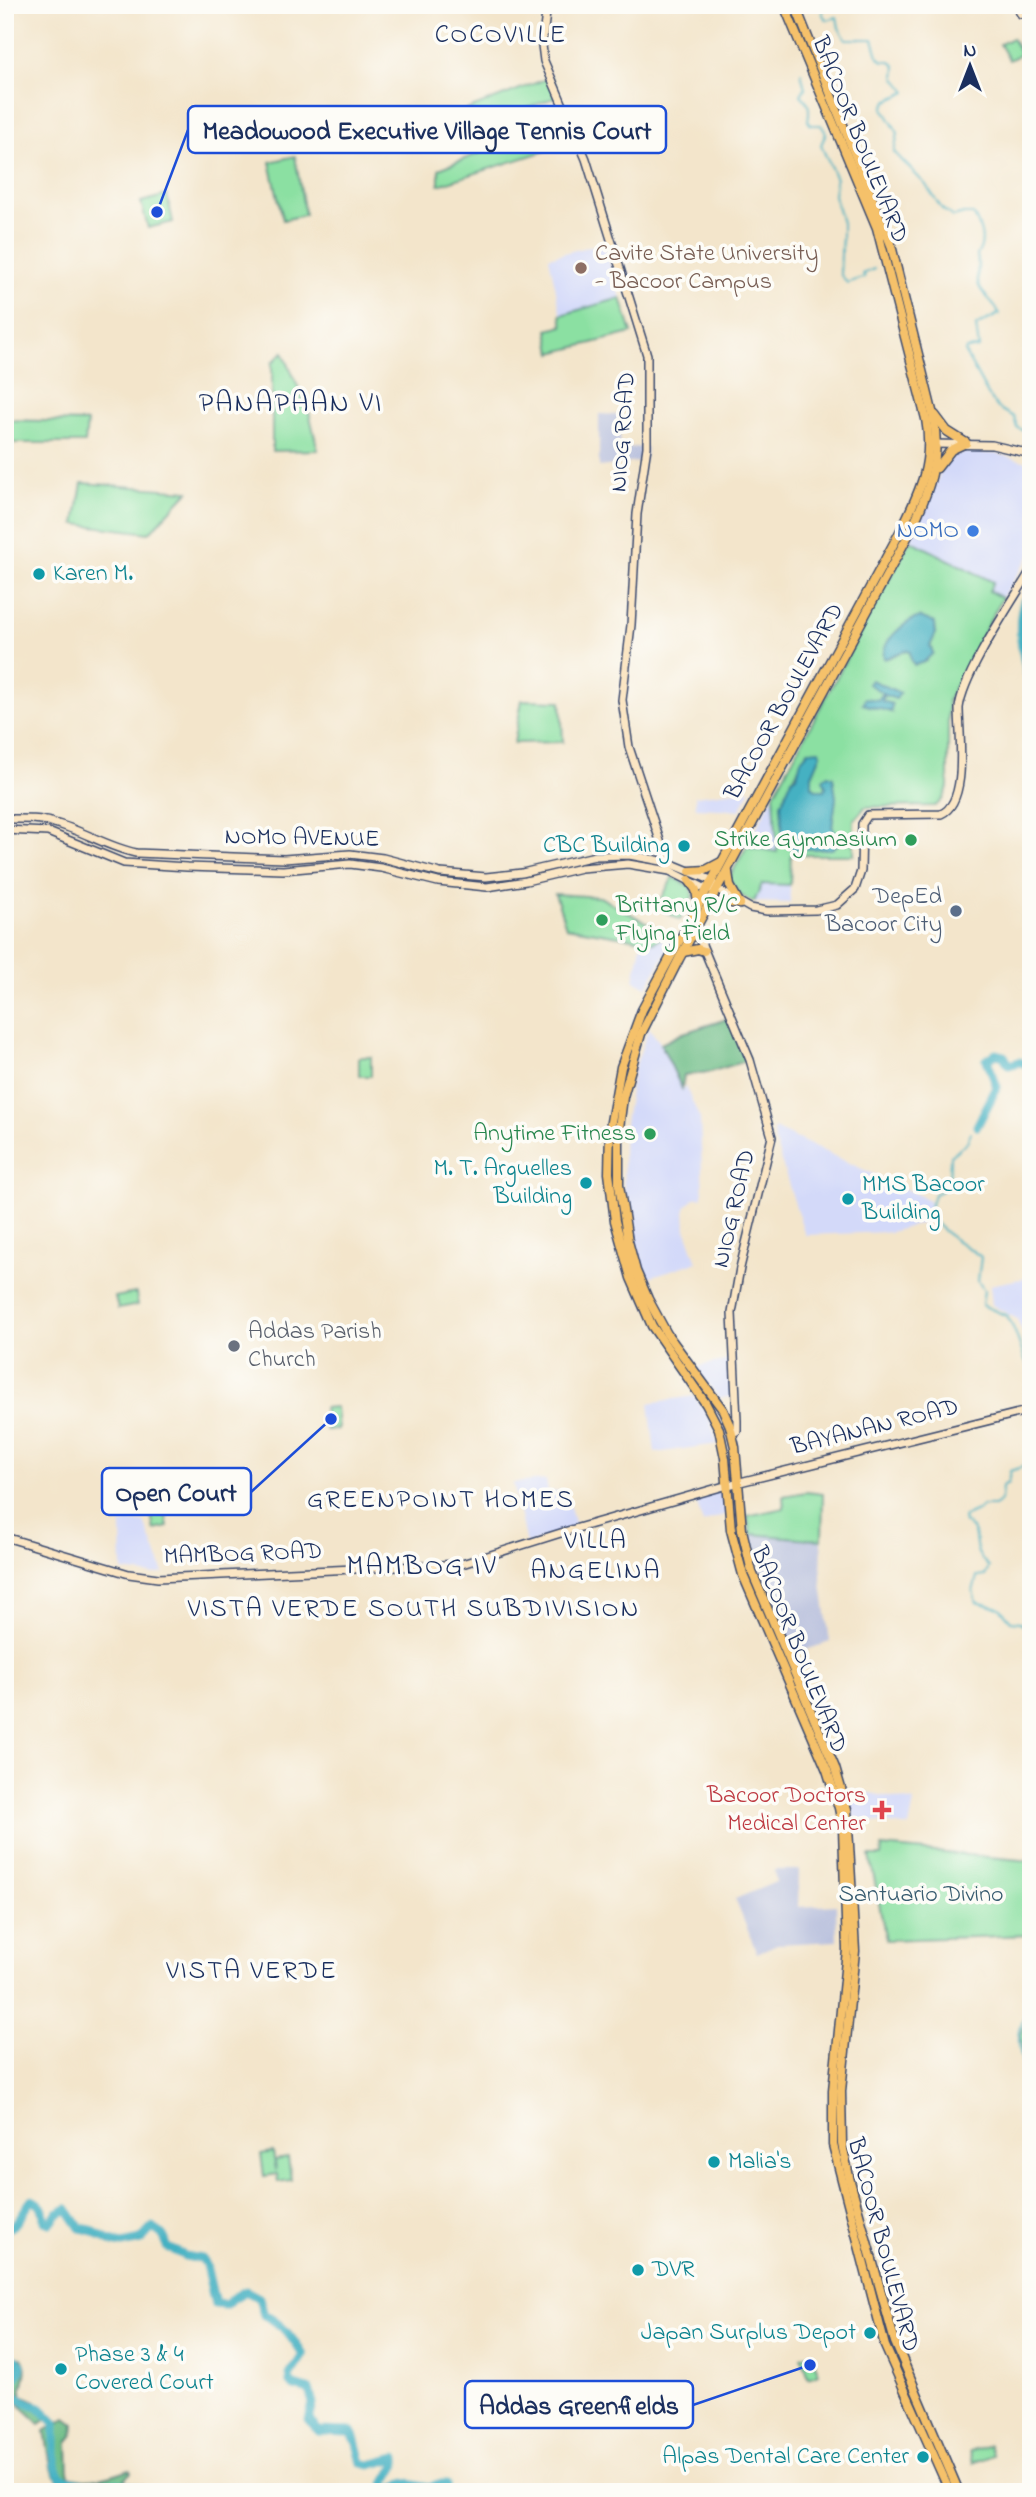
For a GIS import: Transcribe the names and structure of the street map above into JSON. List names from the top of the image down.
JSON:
{
  "streets": {
    "main road": [
      "BACOOR BOULEVARD",
      "NIOG ROAD",
      "NOMO AVENUE",
      "BAYANAN ROAD",
      "MAMBOG ROAD"
    ]
  },
  "crossings": [
    ["BACOOR BOULEVARD", "NIOG ROAD"],
    ["BACOOR BOULEVARD", "NOMO AVENUE"],
    ["BACOOR BOULEVARD", "BAYANAN ROAD"],
    ["BACOOR BOULEVARD", "MAMBOG ROAD"],
    ["NIOG ROAD", "NOMO AVENUE"],
    ["BAYANAN ROAD", "MAMBOG ROAD"]
  ],
  "districts": [
    "COCOVILLE",
    "PANAPAAN VI",
    "GREENPOINT HOMES",
    "VILLA ANGELINA",
    "MAMBOG IV",
    "VISTA VERDE SOUTH SUBDIVISION",
    "VISTA VERDE"
  ],
  "parks": ["Santuario Divino"],
  "places": {
    "other": [
      "Meadowood Executive Village Tennis Court",
      "Cavite State University - Bacoor Campus",
      "NOMO",
      "Karen M.",
      "Strike Gymnasium",
      "CBC Building",
      "DepEd Bacoor City",
      "Brittany R/C Flying Field",
      "Anytime Fitness",
      "M. T. Arguelles Building",
      "MMS Bacoor Building",
      "Addas Parish Church",
      "Open Court",
      "Malia's",
      "DVR",
      "Japan Surplus Depot",
      "Addas Greenfields",
      "Phase 3 & 4 Covered Court",
      "Alpas Dental Care Center"
    ],
    "health": ["Bacoor Doctors Medical Center"]
  },
  "north": "top"
}
